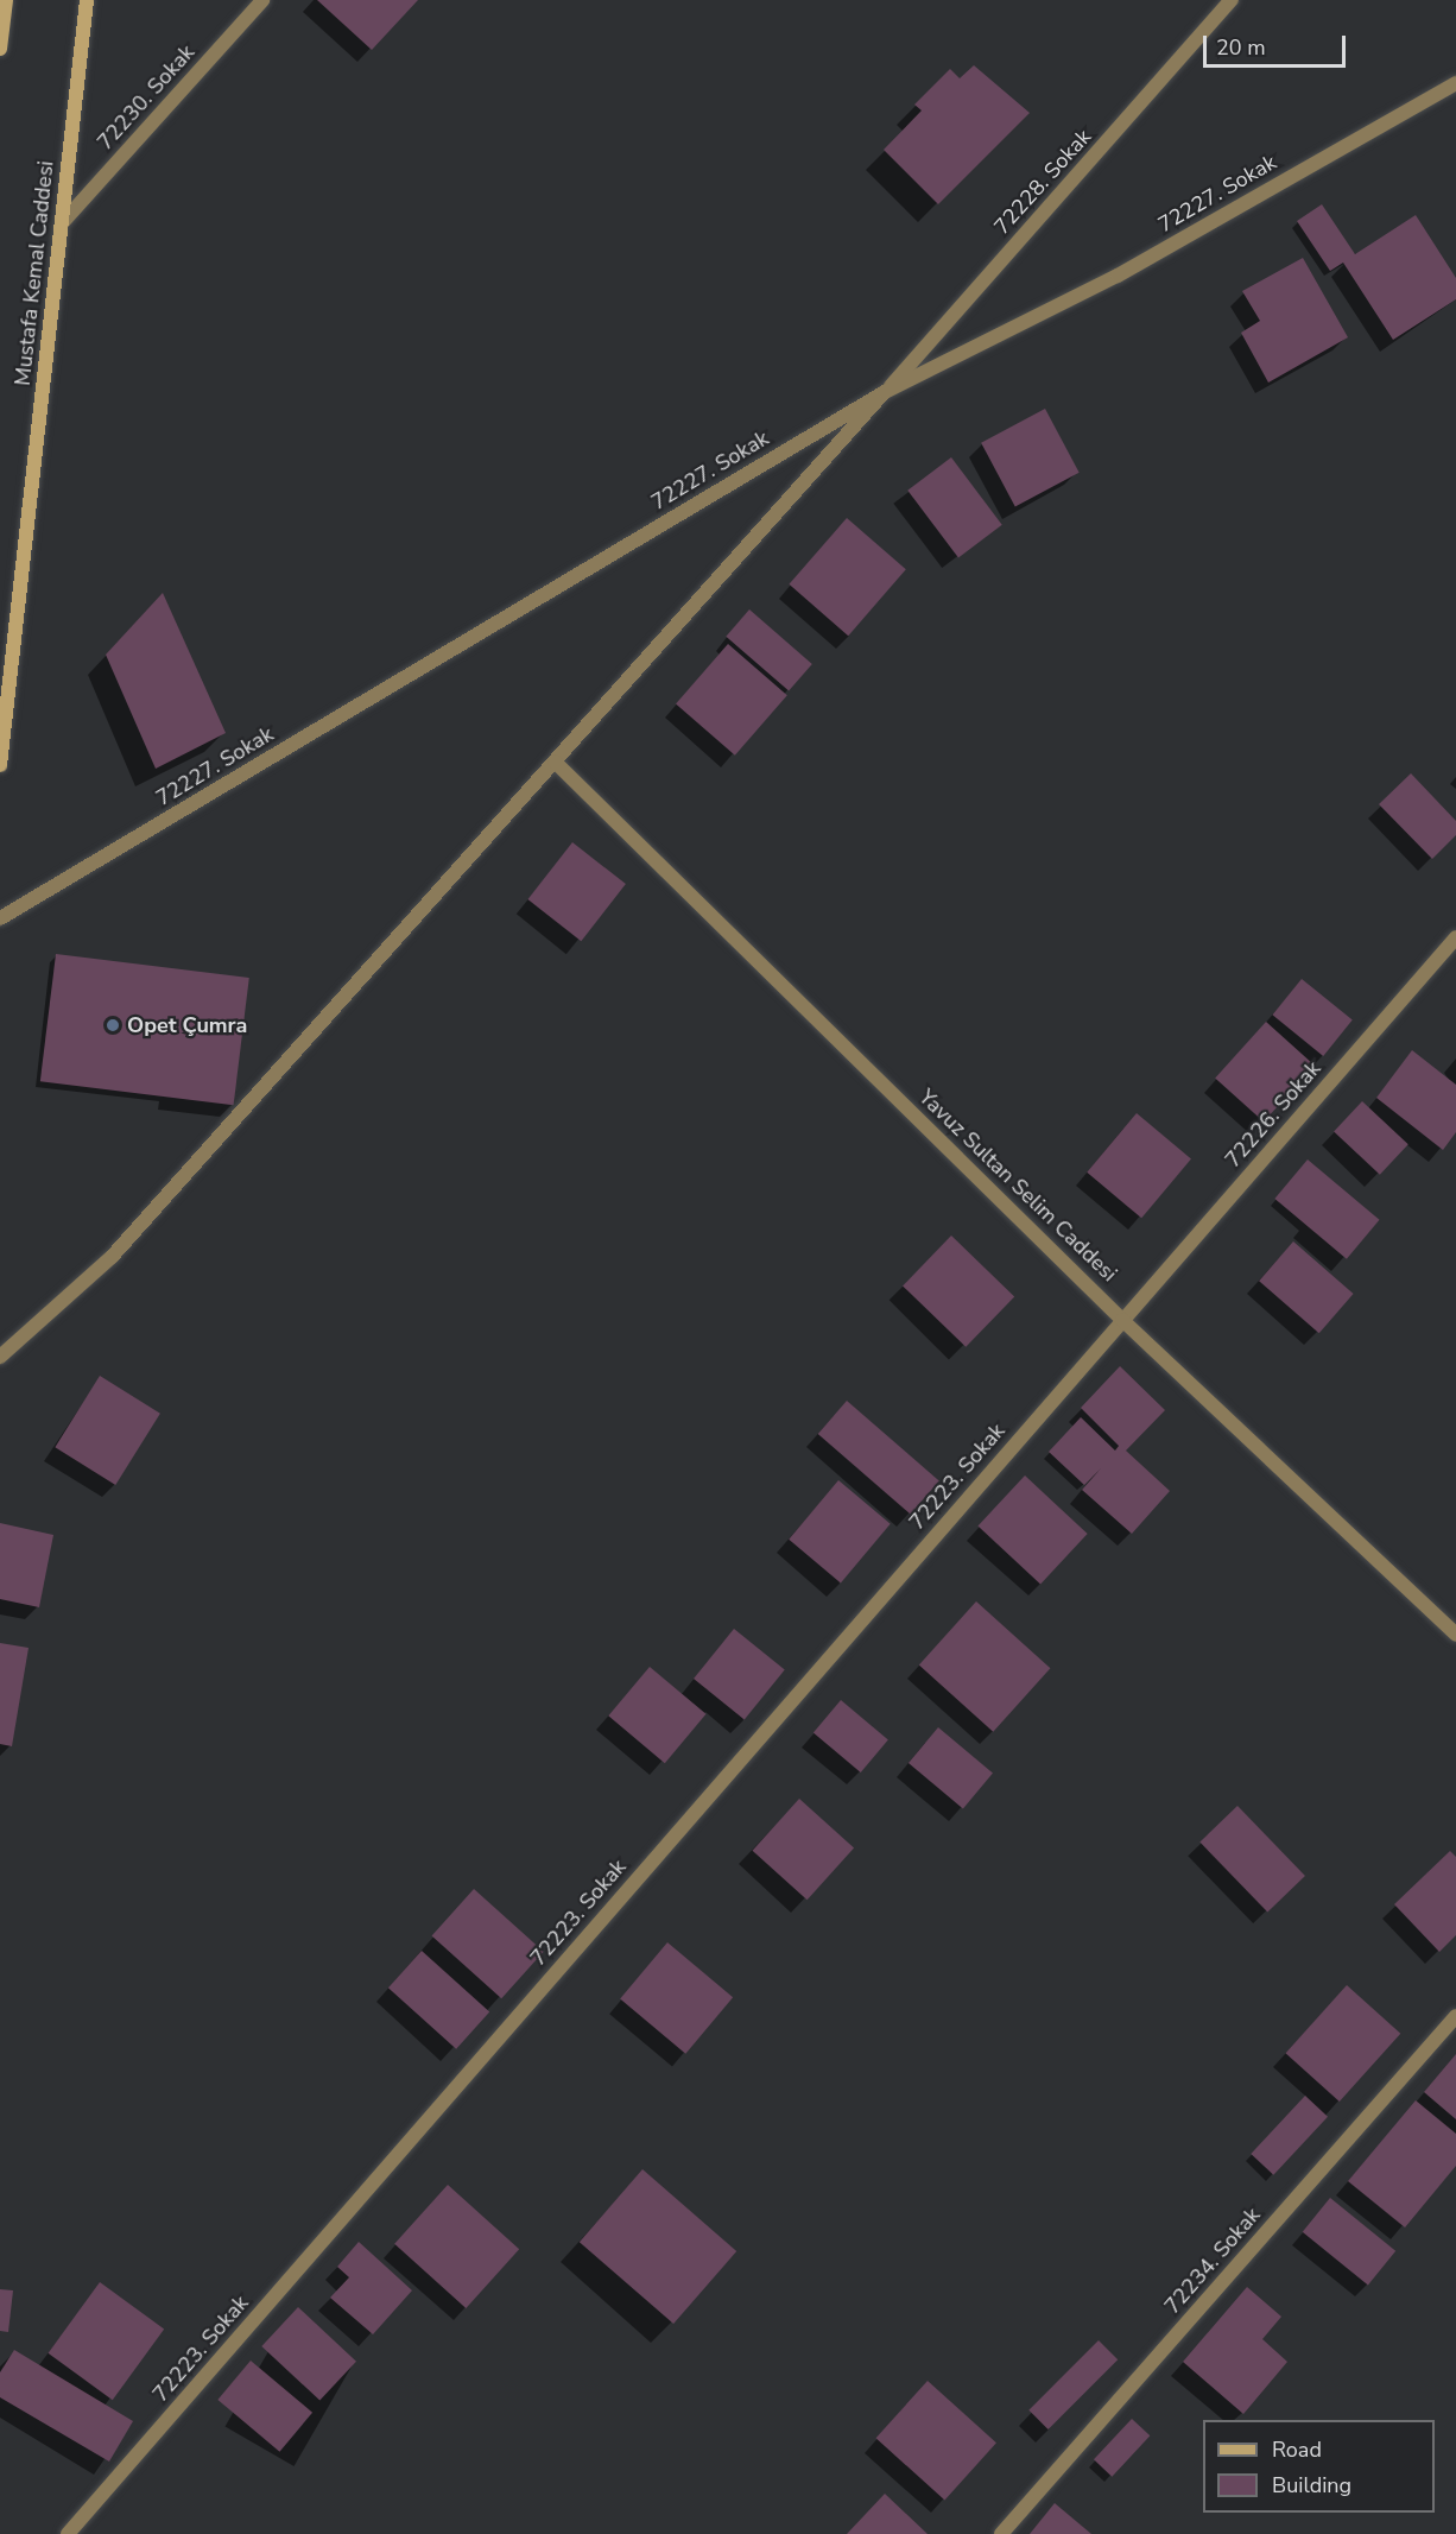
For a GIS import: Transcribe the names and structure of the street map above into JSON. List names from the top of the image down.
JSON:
{
  "streets": {
    "main road": ["Mustafa Kemal Caddesi"],
    "street": [
      "72230. Sokak",
      "72228. Sokak",
      "72227. Sokak",
      "72226. Sokak",
      "Yavuz Sultan Selim Caddesi",
      "72223. Sokak",
      "72234. Sokak"
    ]
  },
  "crossings": [
    ["72230. Sokak", "Mustafa Kemal Caddesi"],
    ["72228. Sokak", "72227. Sokak"],
    ["72228. Sokak", "Yavuz Sultan Selim Caddesi"],
    ["72226. Sokak", "Yavuz Sultan Selim Caddesi"],
    ["72226. Sokak", "72223. Sokak"],
    ["Yavuz Sultan Selim Caddesi", "72223. Sokak"]
  ],
  "places": ["Opet Çumra"],
  "legend": ["Road", "Building"],
  "scale_bar": "20 m"
}
